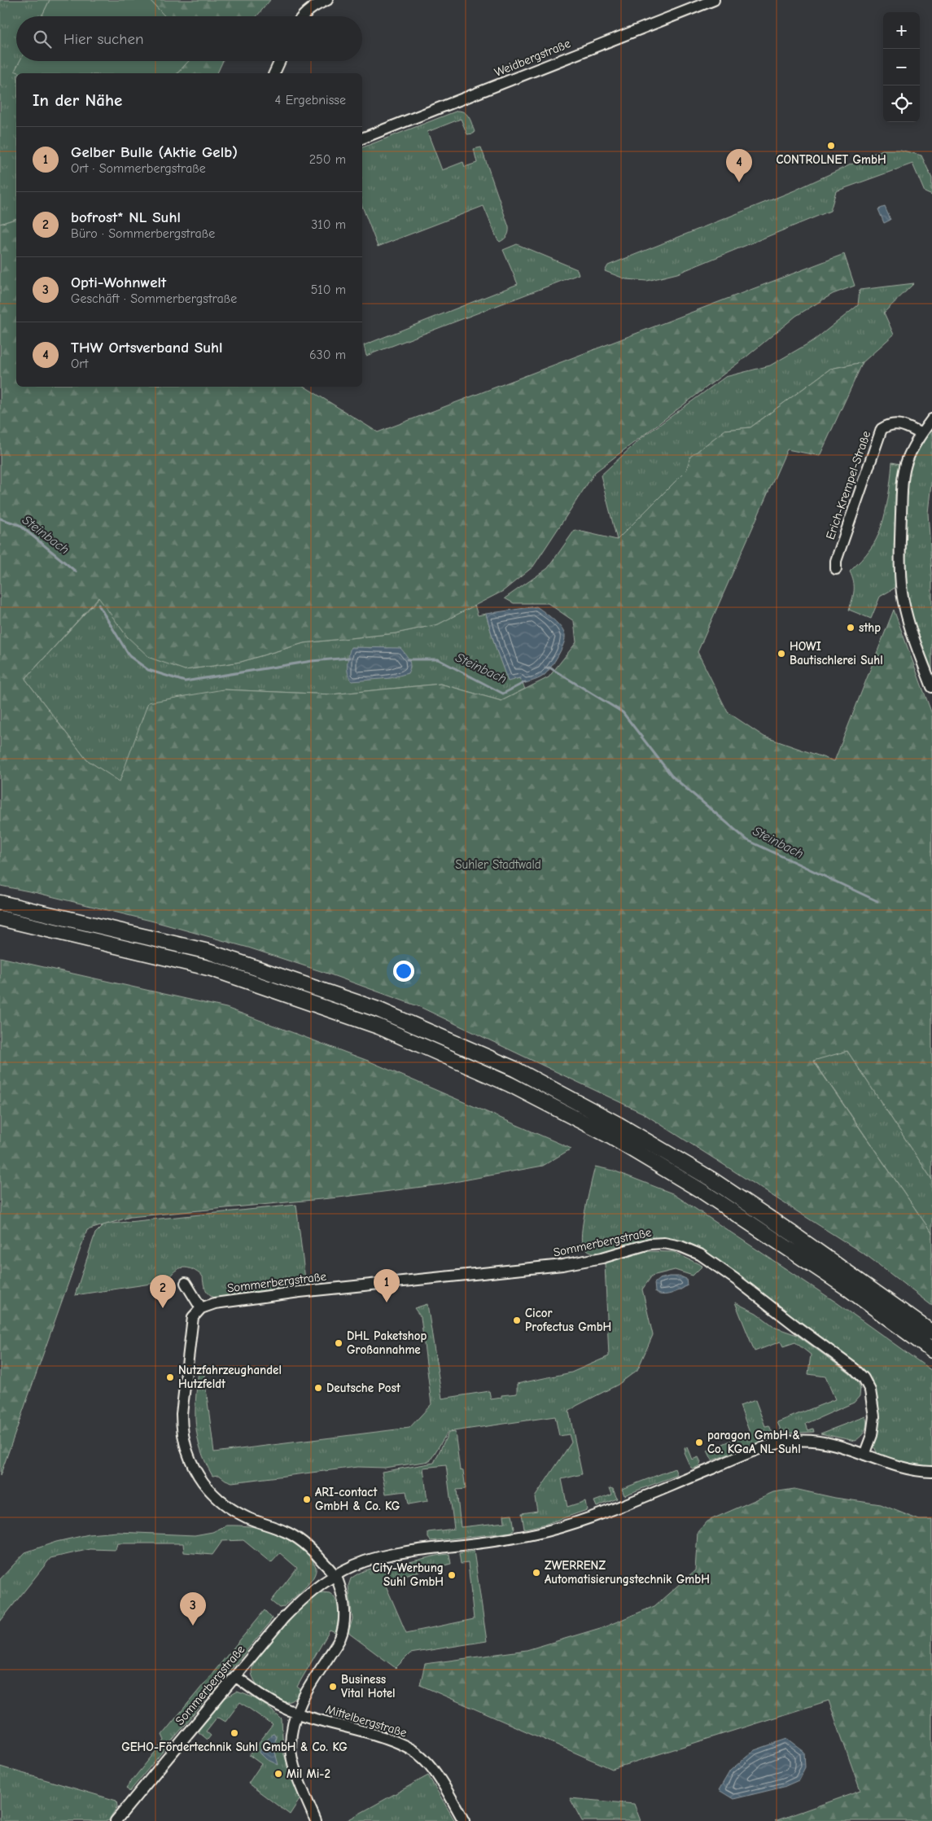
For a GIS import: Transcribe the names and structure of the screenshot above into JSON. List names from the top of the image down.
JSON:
{
  "streets": {
    "street": [
      "Weidbergstraße",
      "Erich-Krempel-Straße",
      "Sommerbergstraße",
      "Mittelbergstraße"
    ]
  },
  "crossings": [
    ["Sommerbergstraße", "Mittelbergstraße"]
  ],
  "water": ["Steinbach"],
  "parks": ["Suhler Stadtwald"],
  "places": [
    "CONTROLNET GmbH",
    "sthp",
    "HOWI Bautischlerei Suhl",
    "Cicor Profectus GmbH",
    "DHL Paketshop Großannahme",
    "Nutzfahrzeughandel Hutzfeldt",
    "Deutsche Post",
    "paragon GmbH & Co. KGaA NL Suhl",
    "ARI-contact GmbH & Co. KG",
    "ZWERRENZ Automatisierungstechnik GmbH",
    "City-Werbung Suhl GmbH",
    "Business Vital Hotel",
    "GEHO-Fördertechnik Suhl GmbH & Co. KG",
    "Mil Mi-2"
  ],
  "page": {
    "map_buttons": ["+", "−"],
    "search": "Hier suchen",
    "heading": ["In der Nähe", "4 Ergebnisse"],
    "list": [
      {
        "mark": "1",
        "name": "Gelber Bulle (Aktie Gelb)",
        "note": "Ort · Sommerbergstraße",
        "value": "250 m"
      },
      {
        "mark": "2",
        "name": "bofrost* NL Suhl",
        "note": "Büro · Sommerbergstraße",
        "value": "310 m"
      },
      {
        "mark": "3",
        "name": "Opti-Wohnwelt",
        "note": "Geschäft · Sommerbergstraße",
        "value": "510 m"
      },
      {
        "mark": "4",
        "name": "THW Ortsverband Suhl",
        "note": "Ort",
        "value": "630 m"
      }
    ],
    "pins": [
      "4",
      "1",
      "2",
      "3"
    ]
  }
}
